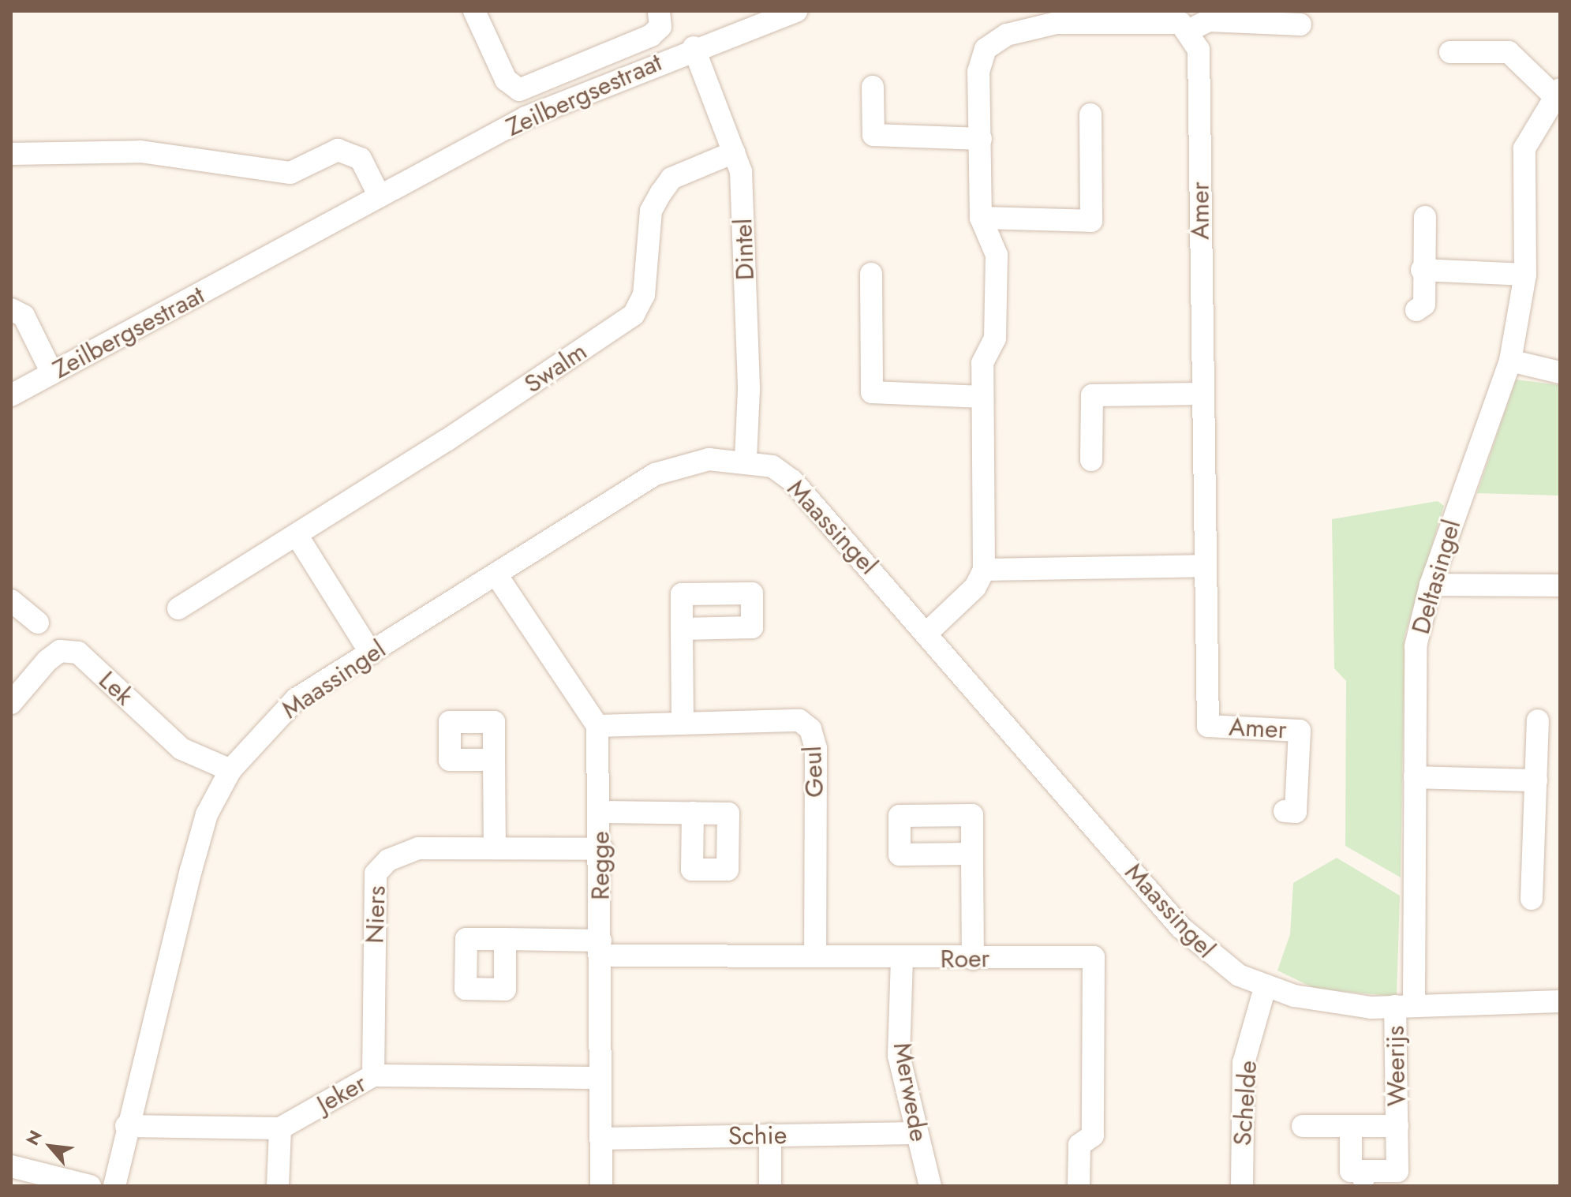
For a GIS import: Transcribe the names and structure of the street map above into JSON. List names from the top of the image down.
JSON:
{
  "streets": {
    "street": [
      "Zeilbergsestraat",
      "Amer",
      "Dintel",
      "Swalm",
      "Maassingel",
      "Deltasingel",
      "Lek",
      "Geul",
      "Regge",
      "Niers",
      "Roer",
      "Weerijs",
      "Merwede",
      "Jeker",
      "Schelde",
      "Schie"
    ]
  },
  "crossings": [
    ["Zeilbergsestraat", "Dintel"],
    ["Dintel", "Swalm"],
    ["Dintel", "Maassingel"],
    ["Maassingel", "Deltasingel"],
    ["Maassingel", "Lek"],
    ["Maassingel", "Weerijs"],
    ["Maassingel", "Schelde"],
    ["Deltasingel", "Weerijs"],
    ["Geul", "Regge"],
    ["Geul", "Roer"],
    ["Regge", "Niers"],
    ["Regge", "Roer"],
    ["Regge", "Jeker"],
    ["Regge", "Schie"],
    ["Niers", "Jeker"],
    ["Roer", "Merwede"],
    ["Merwede", "Schie"]
  ],
  "north": "top left"
}
